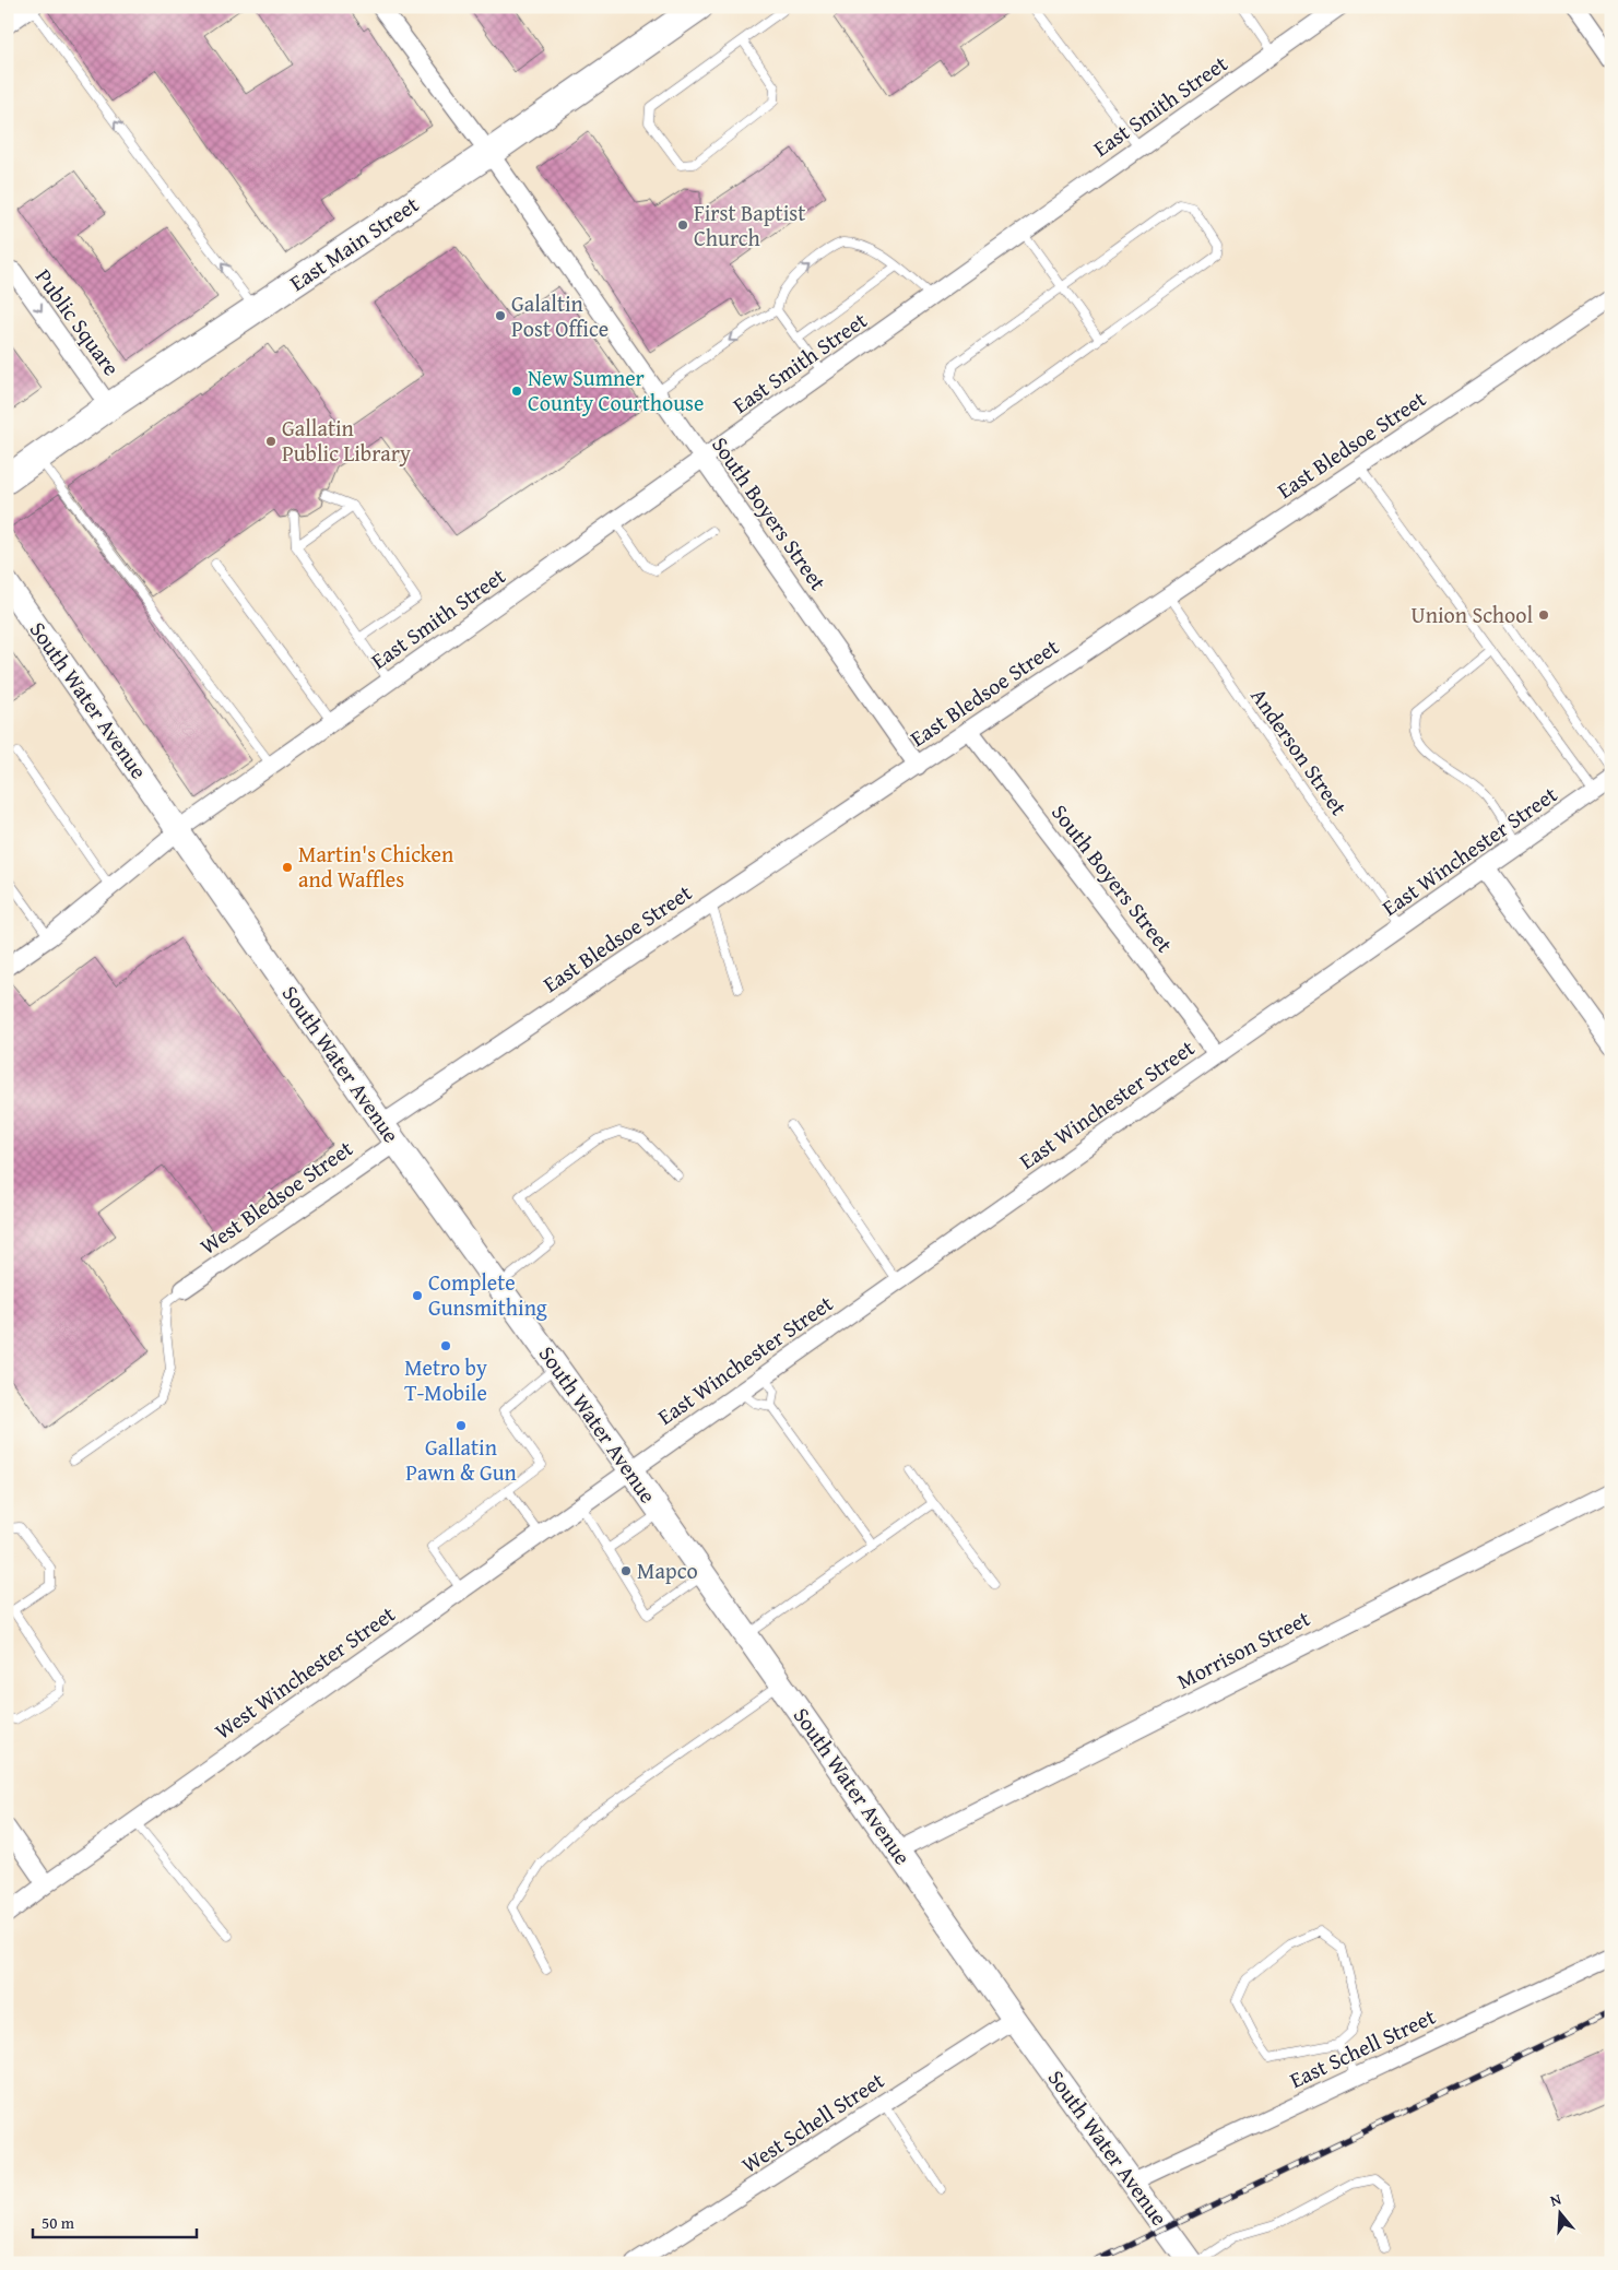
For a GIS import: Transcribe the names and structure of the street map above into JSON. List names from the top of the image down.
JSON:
{
  "streets": {
    "main road": ["East Main Street", "South Water Avenue"],
    "street": [
      "East Smith Street",
      "Public Square",
      "East Bledsoe Street",
      "South Boyers Street",
      "East Winchester Street",
      "West Bledsoe Street",
      "Morrison Street",
      "West Winchester Street",
      "East Schell Street",
      "West Schell Street"
    ],
    "lane": ["Anderson Street"]
  },
  "crossings": [
    ["East Smith Street", "South Boyers Street"],
    ["East Smith Street", "South Water Avenue"],
    ["East Main Street", "Public Square"],
    ["East Main Street", "South Boyers Street"],
    ["East Bledsoe Street", "South Boyers Street"],
    ["East Bledsoe Street", "South Water Avenue"],
    ["East Bledsoe Street", "Anderson Street"],
    ["East Bledsoe Street", "West Bledsoe Street"],
    ["South Boyers Street", "East Winchester Street"],
    ["South Water Avenue", "East Winchester Street"],
    ["South Water Avenue", "West Bledsoe Street"],
    ["South Water Avenue", "Morrison Street"],
    ["South Water Avenue", "West Winchester Street"],
    ["South Water Avenue", "East Schell Street"],
    ["South Water Avenue", "West Schell Street"],
    ["Anderson Street", "East Winchester Street"],
    ["East Winchester Street", "West Winchester Street"]
  ],
  "one_way": ["Public Square"],
  "places": [
    "First Baptist Church",
    "Galaltin Post Office",
    "New Sumner County Courthouse",
    "Gallatin Public Library",
    "Union School",
    "Martin's Chicken and Waffles",
    "Complete Gunsmithing",
    "Metro by T-Mobile",
    "Gallatin Pawn & Gun",
    "Mapco"
  ],
  "scale_bar": "50 m",
  "north": "top"
}
